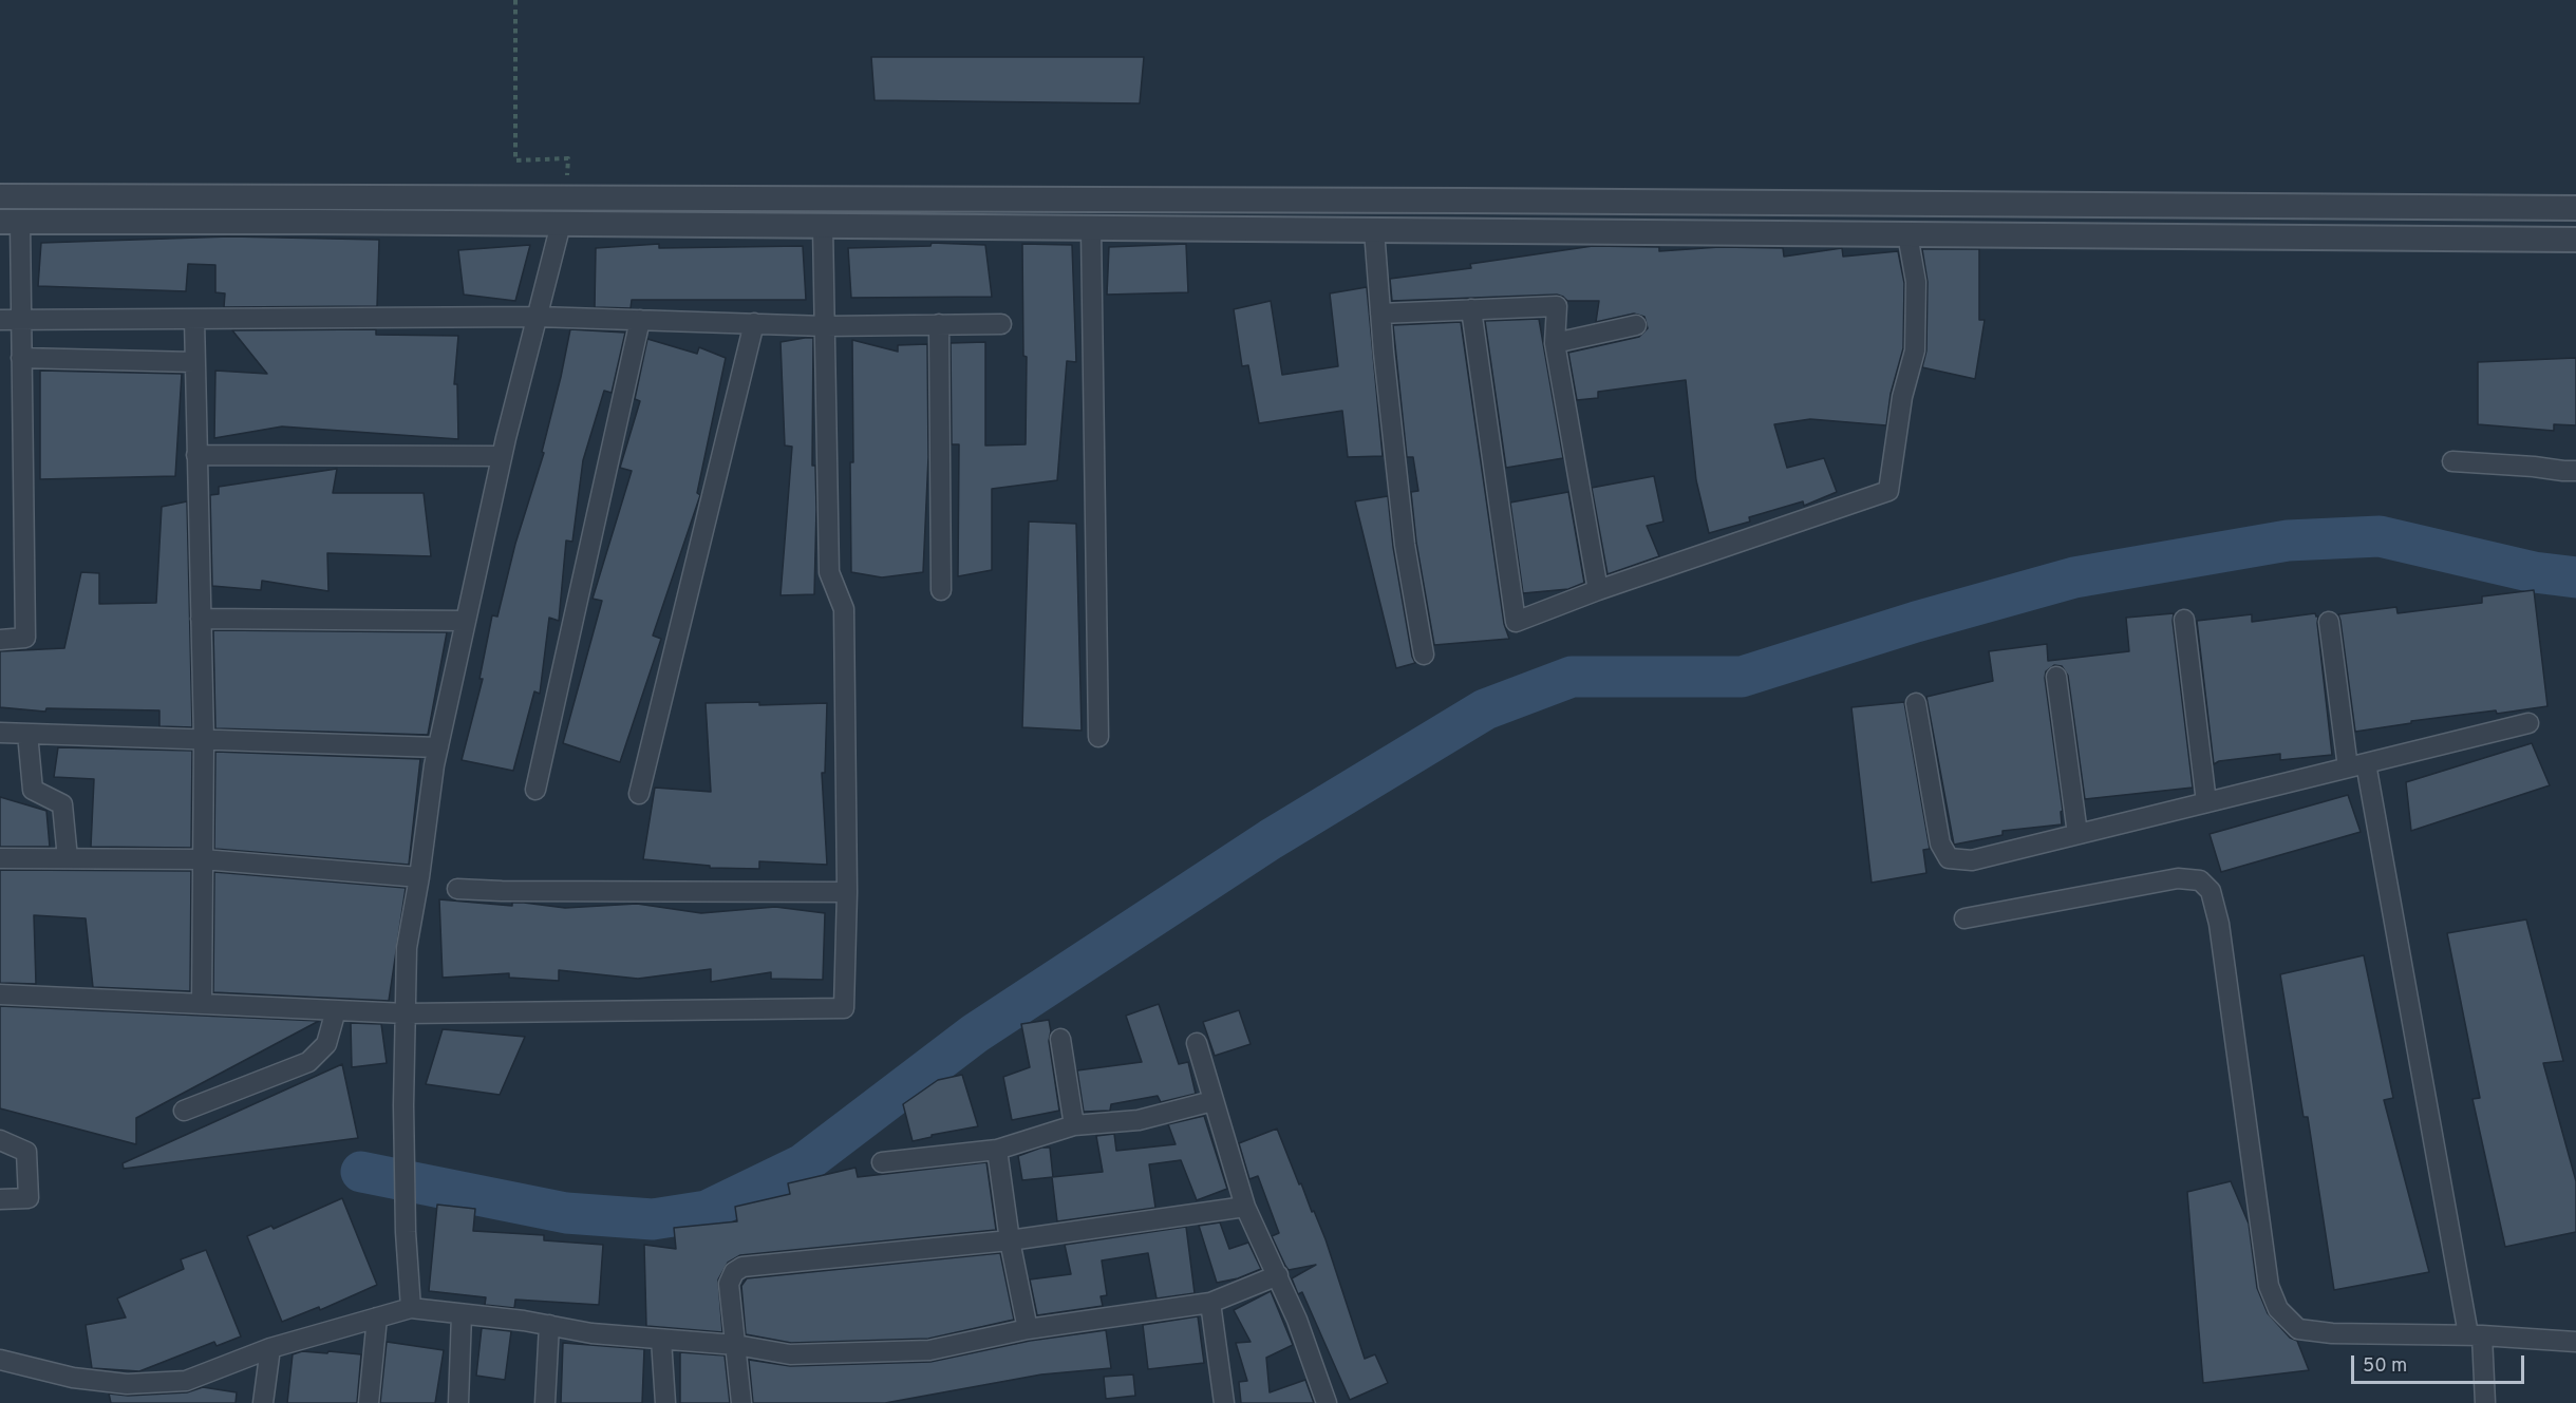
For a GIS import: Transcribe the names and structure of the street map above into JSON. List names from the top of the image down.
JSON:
{
  "scale_bar": "50 m"
}
